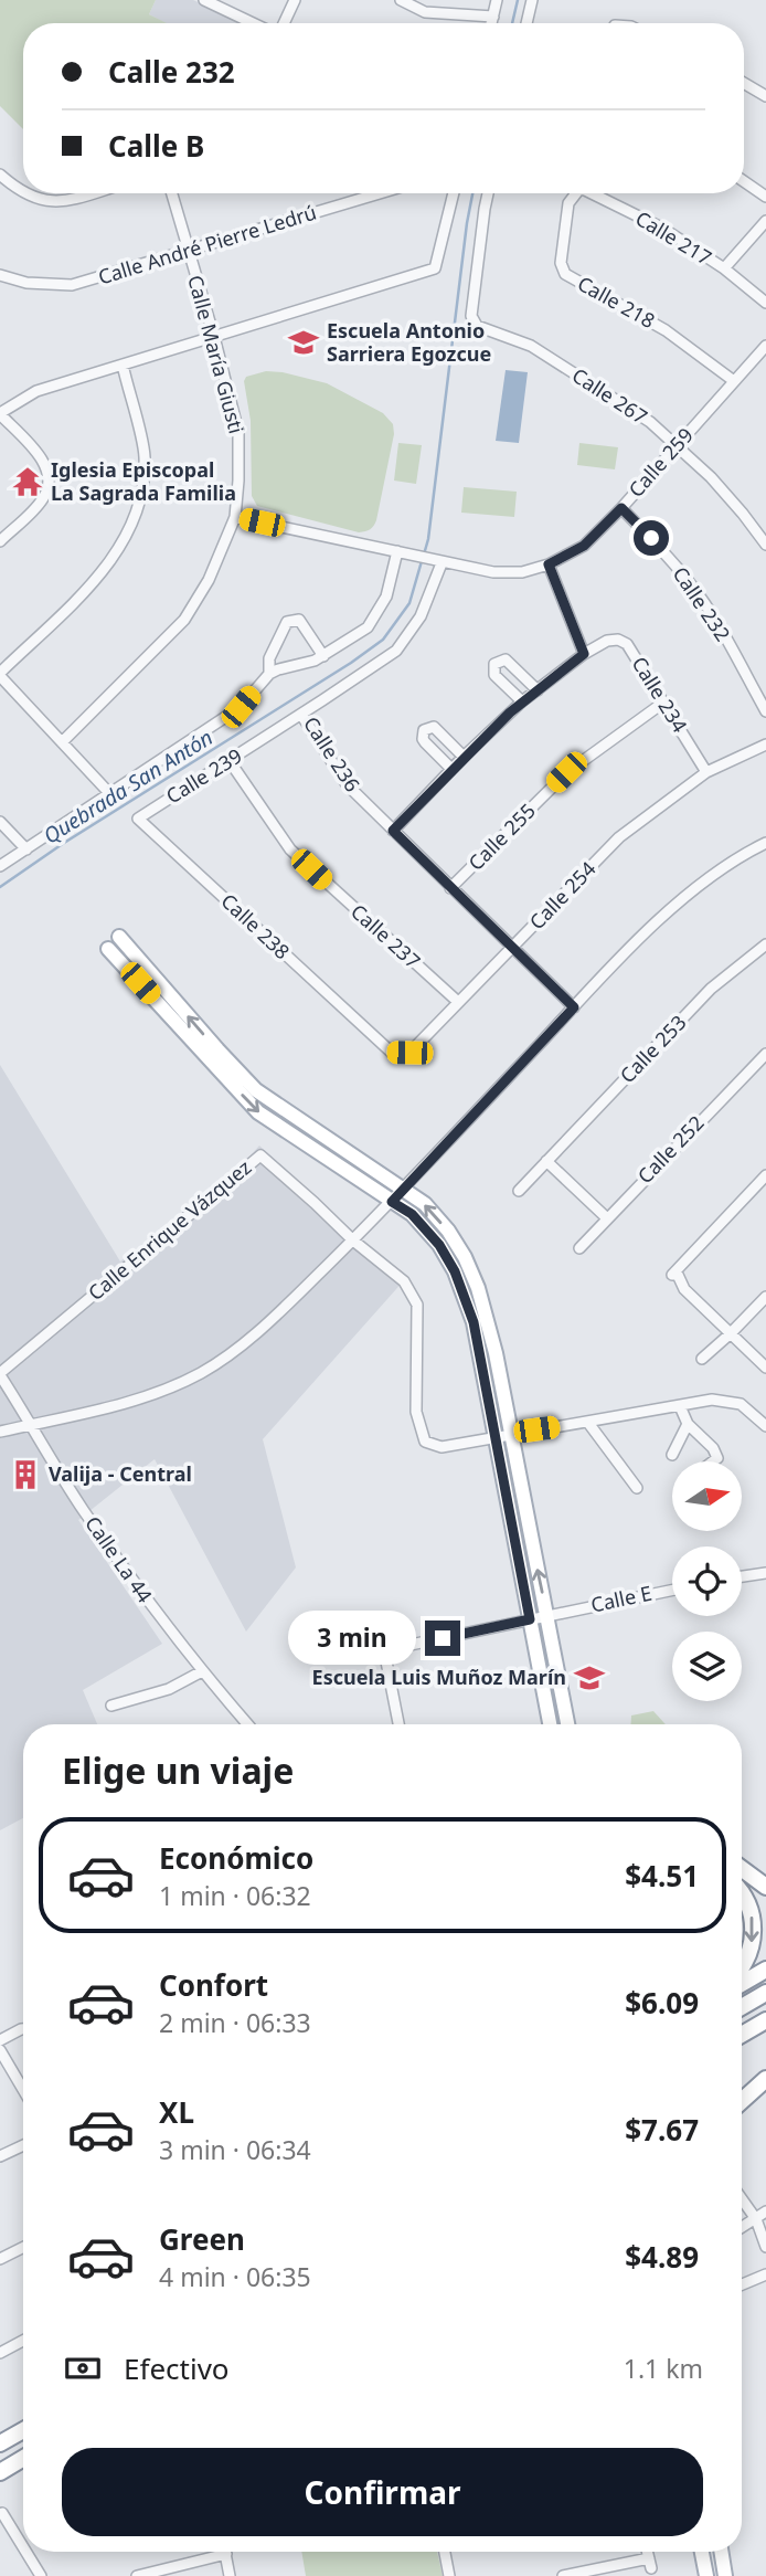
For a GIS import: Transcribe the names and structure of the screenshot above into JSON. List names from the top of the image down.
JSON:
{
  "streets": {
    "street": [
      "Calle 217",
      "Calle André Pierre Ledrú",
      "Calle 218",
      "Calle María Giusti",
      "Calle 267",
      "Calle 259",
      "Calle 232",
      "Calle 234",
      "Calle 236",
      "Calle 239",
      "Calle 255",
      "Calle 254",
      "Calle 238",
      "Calle 237",
      "Calle 253",
      "Calle 252",
      "Calle Enrique Vázquez",
      "Calle La 44",
      "Calle E"
    ]
  },
  "crossings": [
    ["Calle André Pierre Ledrú", "Calle María Giusti"],
    ["Calle 218", "Calle 259"],
    ["Calle María Giusti", "Calle 259"],
    ["Calle 267", "Calle 259"],
    ["Calle 259", "Calle 232"],
    ["Calle 259", "Calle 236"],
    ["Calle 234", "Calle 236"],
    ["Calle 234", "Calle 255"],
    ["Calle 234", "Calle 254"],
    ["Calle 236", "Calle 239"],
    ["Calle 236", "Calle 255"],
    ["Calle 236", "Calle 254"],
    ["Calle 239", "Calle 238"],
    ["Calle 239", "Calle 237"],
    ["Calle 254", "Calle 238"],
    ["Calle 254", "Calle 237"],
    ["Calle Enrique Vázquez", "Calle La 44"]
  ],
  "water": ["Quebrada San Antón"],
  "places": {
    "school or university": ["Escuela Antonio Sarriera Egozcue", "Escuela Luis Muñoz Marín"],
    "temple": ["Iglesia Episcopal La Sagrada Familia"],
    "building": ["Valija - Central"]
  },
  "north": "right",
  "page": {
    "banner": ["Calle 232", "Calle B"],
    "bubble": "3 min",
    "heading": "Elige un viaje",
    "list": [
      {
        "name": "Económico",
        "note": "1 min · 06:32",
        "value": "$4.51"
      },
      {
        "name": "Confort",
        "note": "2 min · 06:33",
        "value": "$6.09"
      },
      {
        "name": "XL",
        "note": "3 min · 06:34",
        "value": "$7.67"
      },
      {
        "name": "Green",
        "note": "4 min · 06:35",
        "value": "$4.89"
      }
    ],
    "pay": ["Efectivo", "1.1 km"],
    "buttons": "Confirmar"
  }
}
